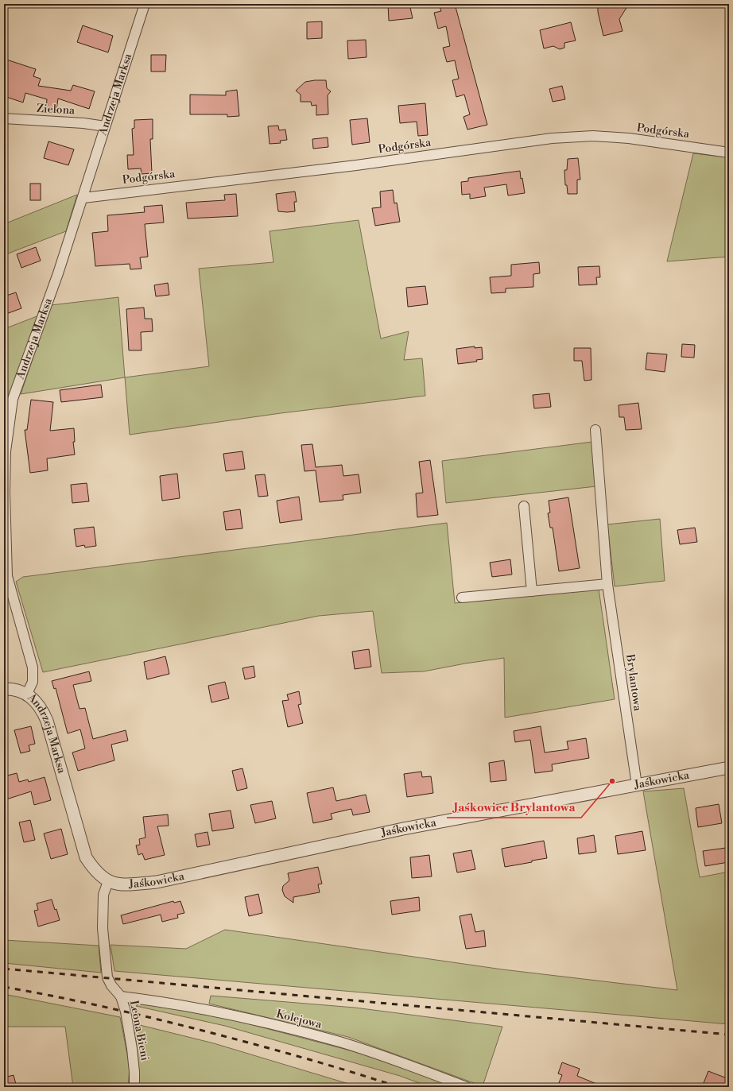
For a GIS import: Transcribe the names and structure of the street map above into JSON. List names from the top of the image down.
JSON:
{
  "streets": {
    "street": [
      "Andrzeja Marksa",
      "Zielona",
      "Podgórska",
      "Brylantowa",
      "Jaśkowicka",
      "Kolejowa",
      "Leona Bieni"
    ]
  },
  "crossings": [
    ["Andrzeja Marksa", "Zielona"],
    ["Andrzeja Marksa", "Podgórska"],
    ["Andrzeja Marksa", "Jaśkowicka"],
    ["Andrzeja Marksa", "Leona Bieni"],
    ["Brylantowa", "Jaśkowicka"],
    ["Jaśkowicka", "Leona Bieni"],
    ["Kolejowa", "Leona Bieni"]
  ],
  "places": ["Jaśkowice Brylantowa"]
}
